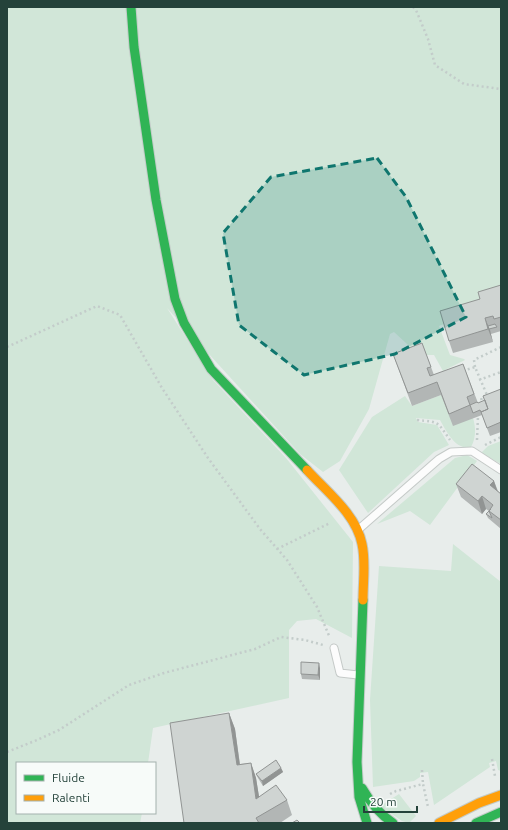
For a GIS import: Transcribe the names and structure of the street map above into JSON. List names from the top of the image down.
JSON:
{
  "legend": ["Fluide", "Ralenti"],
  "scale_bar": "20 m"
}
